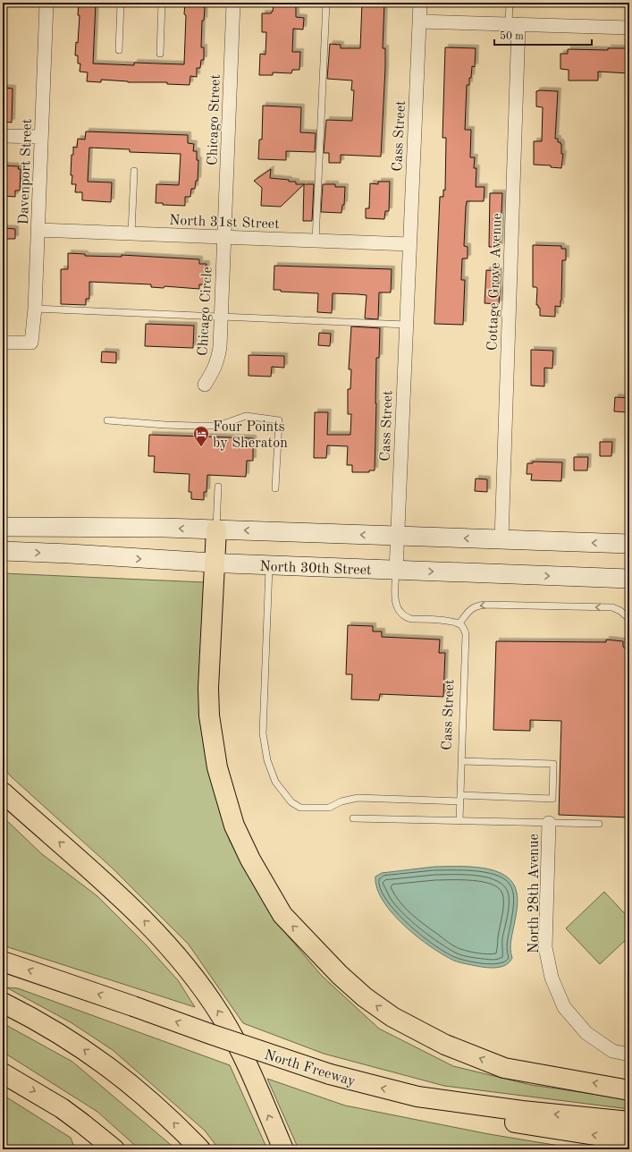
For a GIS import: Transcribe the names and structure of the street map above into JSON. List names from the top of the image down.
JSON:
{
  "streets": {
    "highway": ["North Freeway"],
    "main road": ["North 30th Street"],
    "street": [
      "Chicago Street",
      "Cass Street",
      "Davenport Street",
      "North 31st Street",
      "Cottage Grove Avenue",
      "Chicago Circle",
      "North 28th Avenue"
    ]
  },
  "crossings": [
    ["Chicago Street", "North 31st Street"],
    ["Chicago Street", "Chicago Circle"],
    ["Cass Street", "North 31st Street"],
    ["Cass Street", "North 30th Street"],
    ["Davenport Street", "North 31st Street"],
    ["North 31st Street", "Chicago Circle"]
  ],
  "places": {
    "hotel": ["Four Points by Sheraton"]
  },
  "scale_bar": "50 m"
}
